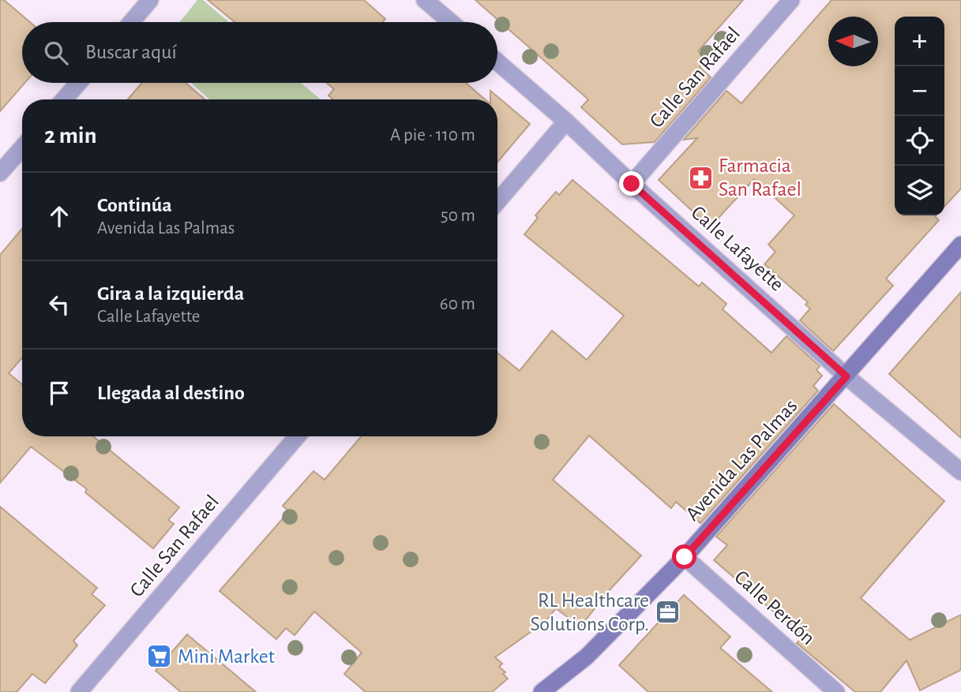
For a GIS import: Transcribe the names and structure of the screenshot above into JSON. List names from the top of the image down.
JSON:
{
  "streets": {
    "street": [
      "Calle San Rafael",
      "Calle Lafayette",
      "Avenida Las Palmas",
      "Calle Perdón"
    ]
  },
  "crossings": [
    ["Calle San Rafael", "Calle Lafayette"],
    ["Calle Lafayette", "Avenida Las Palmas"],
    ["Avenida Las Palmas", "Calle Perdón"]
  ],
  "places": {
    "pharmacy": ["Farmacia San Rafael"],
    "office": ["RL Healthcare Solutions Corp."],
    "supermarket": ["Mini Market"]
  },
  "north": "left",
  "page": {
    "map_buttons": ["+", "−"],
    "search": "Buscar aquí",
    "heading": ["2 min", "A pie · 110 m"],
    "list": [
      ["Continúa", "Avenida Las Palmas", "50 m"],
      ["Gira a la izquierda", "Calle Lafayette", "60 m"],
      "Llegada al destino"
    ]
  }
}
